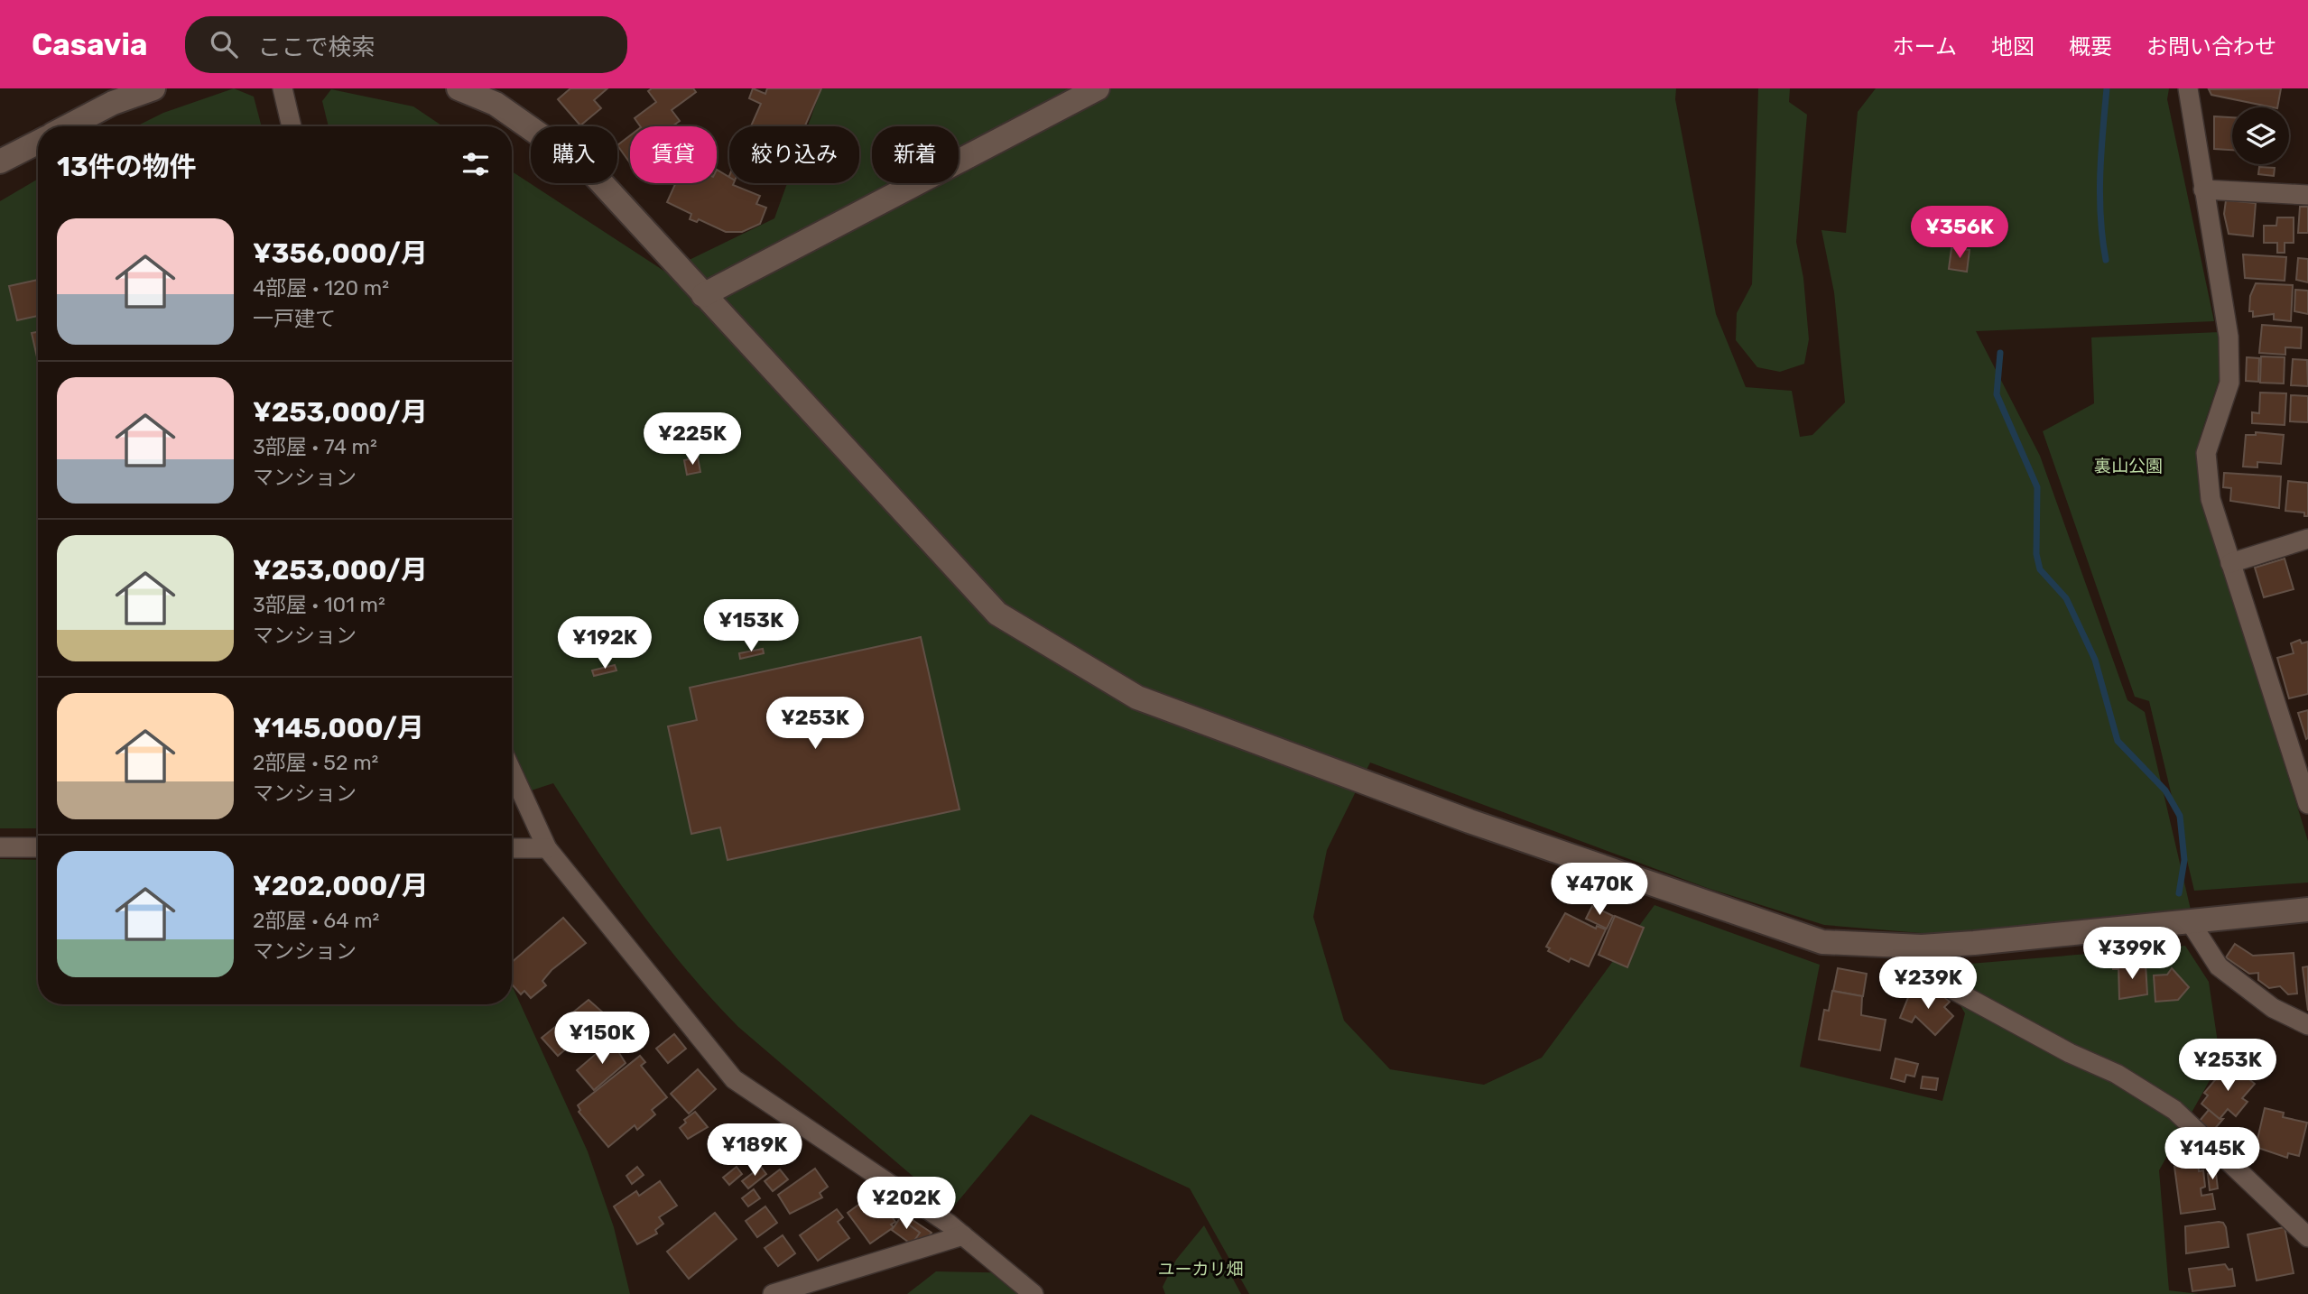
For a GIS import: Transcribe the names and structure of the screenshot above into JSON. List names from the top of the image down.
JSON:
{
  "parks": ["裏山公園", "ユーカリ畑"],
  "page": {
    "header": "Casavia",
    "search": "ここで検索",
    "nav": [
      "ホーム",
      "地図",
      "概要",
      "お問い合わせ"
    ],
    "chip": [
      "購入",
      "賃貸",
      "絞り込み",
      "新着"
    ],
    "heading": "13件の物件",
    "list": [
      {
        "name": "¥356,000/月",
        "note": "4部屋 · 120 m² · 一戸建て"
      },
      {
        "name": "¥253,000/月",
        "note": "3部屋 · 74 m² · マンション"
      },
      {
        "name": "¥253,000/月",
        "note": "3部屋 · 101 m² · マンション"
      },
      {
        "name": "¥145,000/月",
        "note": "2部屋 · 52 m² · マンション"
      },
      {
        "name": "¥202,000/月",
        "note": "2部屋 · 64 m² · マンション"
      }
    ],
    "price": [
      "¥356K",
      "¥225K",
      "¥153K",
      "¥192K",
      "¥253K",
      "¥470K",
      "¥399K",
      "¥239K",
      "¥150K",
      "¥253K",
      "¥189K",
      "¥145K",
      "¥202K"
    ]
  }
}
